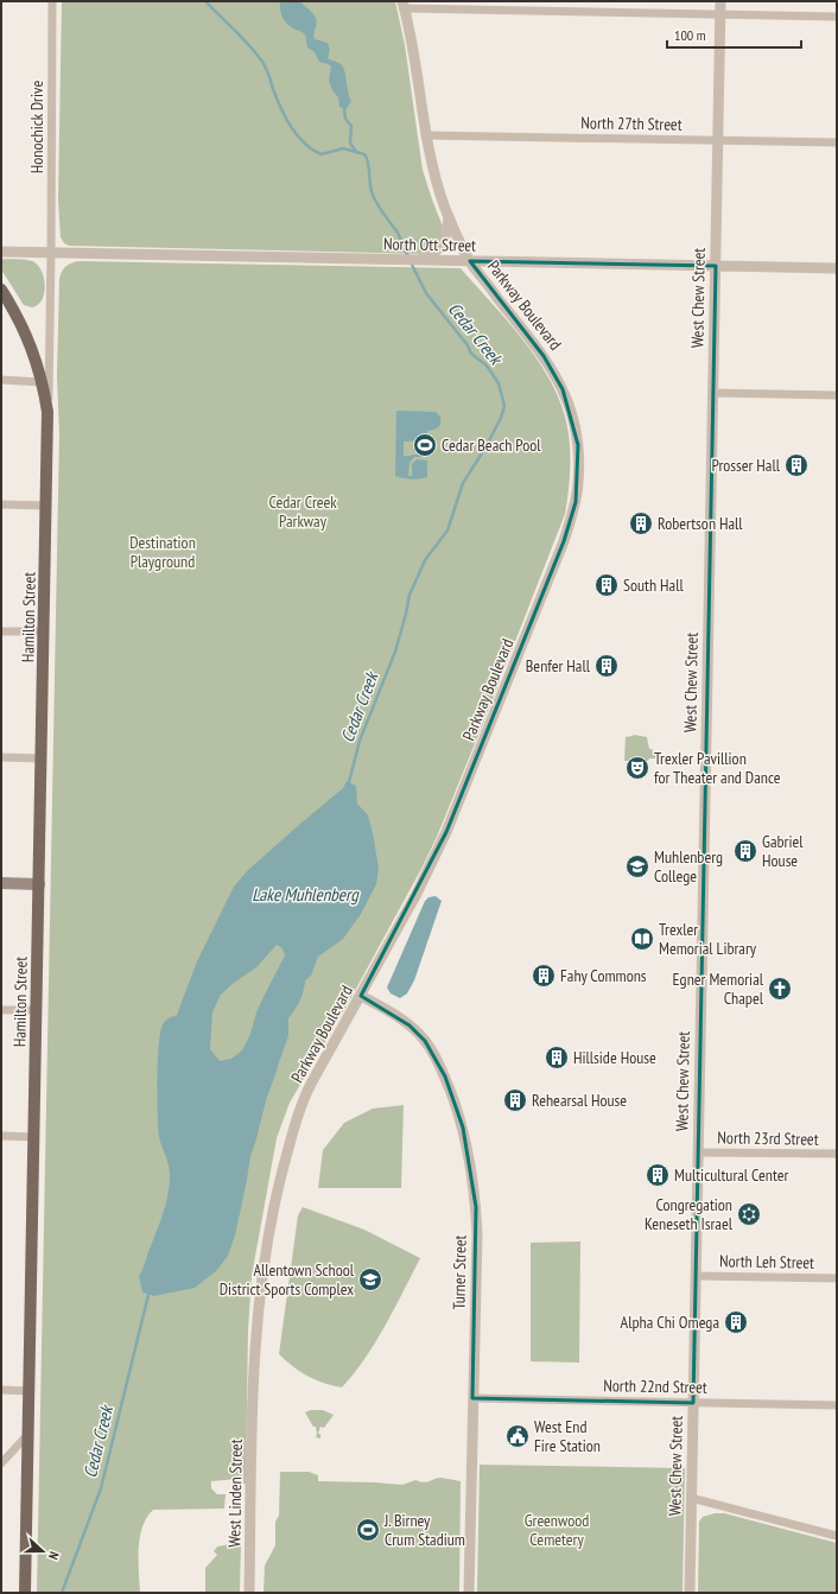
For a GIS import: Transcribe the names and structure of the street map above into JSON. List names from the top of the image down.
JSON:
{
  "streets": {
    "main road": ["Hamilton Street"],
    "street": [
      "North 27th Street",
      "Honochick Drive",
      "North Ott Street",
      "West Chew Street",
      "Parkway Boulevard",
      "North 23rd Street",
      "North Leh Street",
      "Turner Street",
      "North 22nd Street",
      "West Linden Street"
    ]
  },
  "crossings": [
    ["North 27th Street", "West Chew Street"],
    ["North 27th Street", "Parkway Boulevard"],
    ["Honochick Drive", "North Ott Street"],
    ["Honochick Drive", "Hamilton Street"],
    ["North Ott Street", "West Chew Street"],
    ["North Ott Street", "Parkway Boulevard"],
    ["North Ott Street", "Hamilton Street"],
    ["West Chew Street", "North 23rd Street"],
    ["West Chew Street", "North Leh Street"],
    ["West Chew Street", "North 22nd Street"],
    ["Parkway Boulevard", "Turner Street"],
    ["Parkway Boulevard", "West Linden Street"],
    ["Turner Street", "North 22nd Street"]
  ],
  "water": ["Cedar Creek", "Lake Muhlenberg"],
  "parks": ["Cedar Creek Parkway", "Destination Playground", "Greenwood Cemetery"],
  "places": {
    "sports": ["Cedar Beach Pool", "J. Birney Crum Stadium"],
    "building": [
      "Prosser Hall",
      "Robertson Hall",
      "South Hall",
      "Benfer Hall",
      "Gabriel House",
      "Fahy Commons",
      "Hillside House",
      "Rehearsal House",
      "Multicultural Center",
      "Alpha Chi Omega"
    ],
    "theatre": ["Trexler Pavillion for Theater and Dance"],
    "school or university": ["Muhlenberg College", "Allentown School District Sports Complex"],
    "library": ["Trexler Memorial Library"],
    "church": ["Egner Memorial Chapel"],
    "synagogue": ["Congregation Keneseth Israel"],
    "public building": ["West End Fire Station"]
  },
  "scale_bar": "100 m",
  "north": "right"
}
